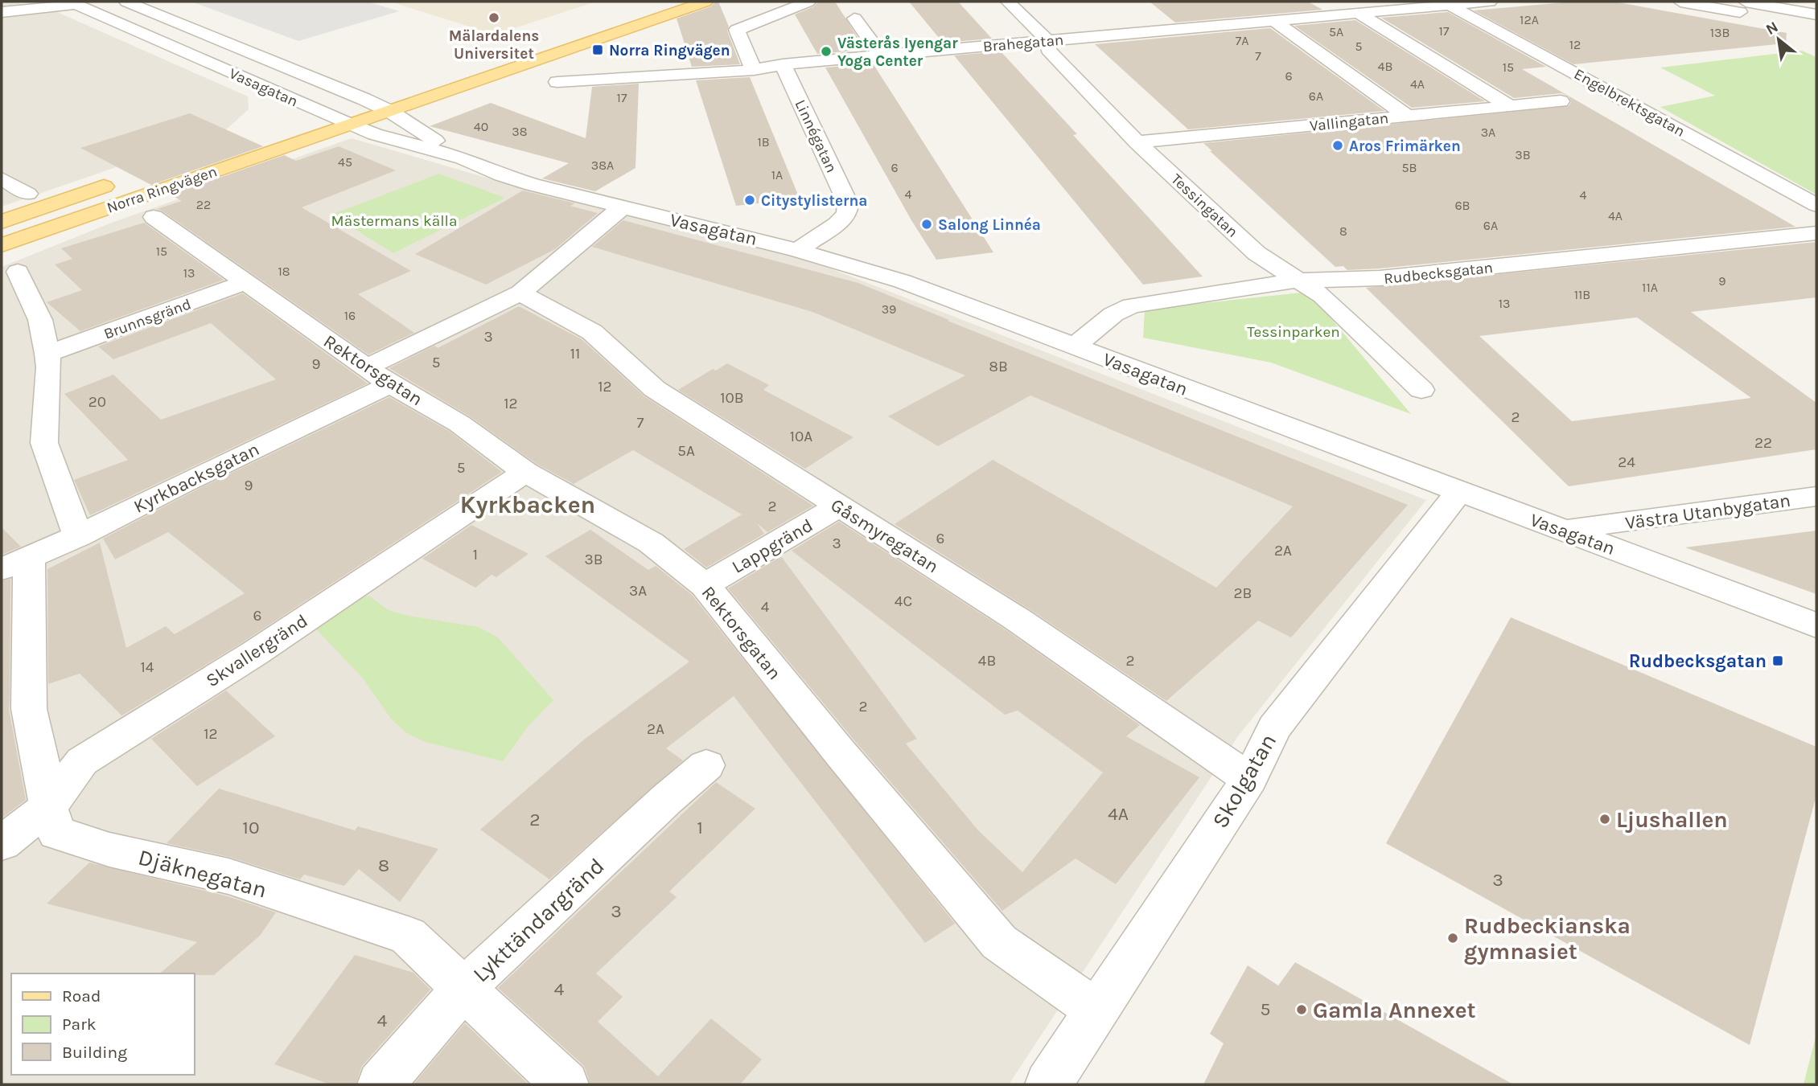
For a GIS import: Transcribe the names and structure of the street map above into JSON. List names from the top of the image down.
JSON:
{
  "streets": {
    "main road": ["Norra Ringvägen"],
    "street": [
      "Brahegatan",
      "Vasagatan",
      "Engelbrektsgatan",
      "Vallingatan",
      "Linnégatan",
      "Tessingatan",
      "Rudbecksgatan",
      "Brunnsgränd",
      "Rektorsgatan",
      "Kyrkbacksgatan",
      "Västra Utanbygatan",
      "Gåsmyregatan",
      "Lappgränd",
      "Skvallergränd",
      "Skolgatan",
      "Djäknegatan",
      "Lykttändargränd"
    ]
  },
  "crossings": [
    ["Brahegatan", "Engelbrektsgatan"],
    ["Brahegatan", "Linnégatan"],
    ["Brahegatan", "Tessingatan"],
    ["Vasagatan", "Linnégatan"],
    ["Vasagatan", "Norra Ringvägen"],
    ["Vasagatan", "Rudbecksgatan"],
    ["Vasagatan", "Kyrkbacksgatan"],
    ["Vasagatan", "Västra Utanbygatan"],
    ["Vasagatan", "Skolgatan"],
    ["Vallingatan", "Tessingatan"],
    ["Tessingatan", "Rudbecksgatan"],
    ["Brunnsgränd", "Rektorsgatan"],
    ["Rektorsgatan", "Kyrkbacksgatan"],
    ["Rektorsgatan", "Lappgränd"],
    ["Rektorsgatan", "Skvallergränd"],
    ["Rektorsgatan", "Skolgatan"],
    ["Kyrkbacksgatan", "Gåsmyregatan"],
    ["Kyrkbacksgatan", "Djäknegatan"],
    ["Gåsmyregatan", "Lappgränd"],
    ["Gåsmyregatan", "Skolgatan"],
    ["Skvallergränd", "Djäknegatan"],
    ["Djäknegatan", "Lykttändargränd"]
  ],
  "districts": ["Kyrkbacken"],
  "parks": ["Mästermans källa", "Tessinparken"],
  "places": {
    "other": [
      "Mälardalens Universitet",
      "Västerås Iyengar Yoga Center",
      "Aros Frimärken",
      "Citystylisterna",
      "Salong Linnéa",
      "Ljushallen",
      "Rudbeckianska gymnasiet",
      "Gamla Annexet"
    ],
    "transit": ["Norra Ringvägen", "Rudbecksgatan"]
  },
  "house_numbers": [
    "12A",
    "17",
    "5A",
    "13B",
    "7A",
    "12",
    "5",
    "7",
    "4B",
    "15",
    "6",
    "4A",
    "6A",
    "17",
    "40",
    "38",
    "3A",
    "1B",
    "3B",
    "45",
    "38A",
    "6",
    "5B",
    "1A",
    "4",
    "4",
    "22",
    "6B",
    "4A",
    "6A",
    "8",
    "15",
    "18",
    "13",
    "9",
    "11A",
    "11B",
    "13",
    "39",
    "16",
    "3",
    "11",
    "5",
    "9",
    "8B",
    "12",
    "10B",
    "20",
    "12",
    "2",
    "7",
    "10A",
    "22",
    "5A",
    "24",
    "5",
    "9",
    "2",
    "6",
    "3",
    "2A",
    "1",
    "3B",
    "3A",
    "2B",
    "4C",
    "4",
    "6",
    "4B",
    "2",
    "14",
    "2",
    "2A",
    "12",
    "4A",
    "2",
    "10",
    "1",
    "8",
    "3",
    "3",
    "4",
    "5",
    "4"
  ],
  "legend": ["Road", "Park", "Building"],
  "north": "top left"
}
